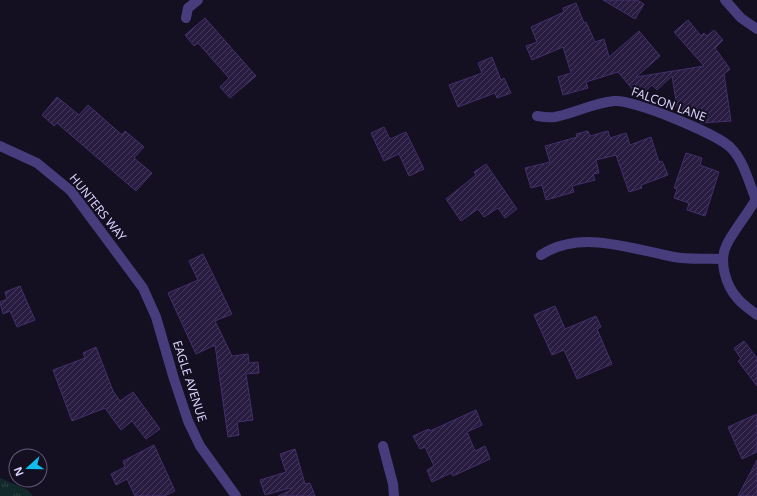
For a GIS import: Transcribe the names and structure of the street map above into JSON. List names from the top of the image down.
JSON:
{
  "streets": {
    "street": ["FALCON LANE", "HUNTERS WAY", "EAGLE AVENUE"]
  },
  "crossings": [
    ["HUNTERS WAY", "EAGLE AVENUE"]
  ],
  "north": "left"
}
